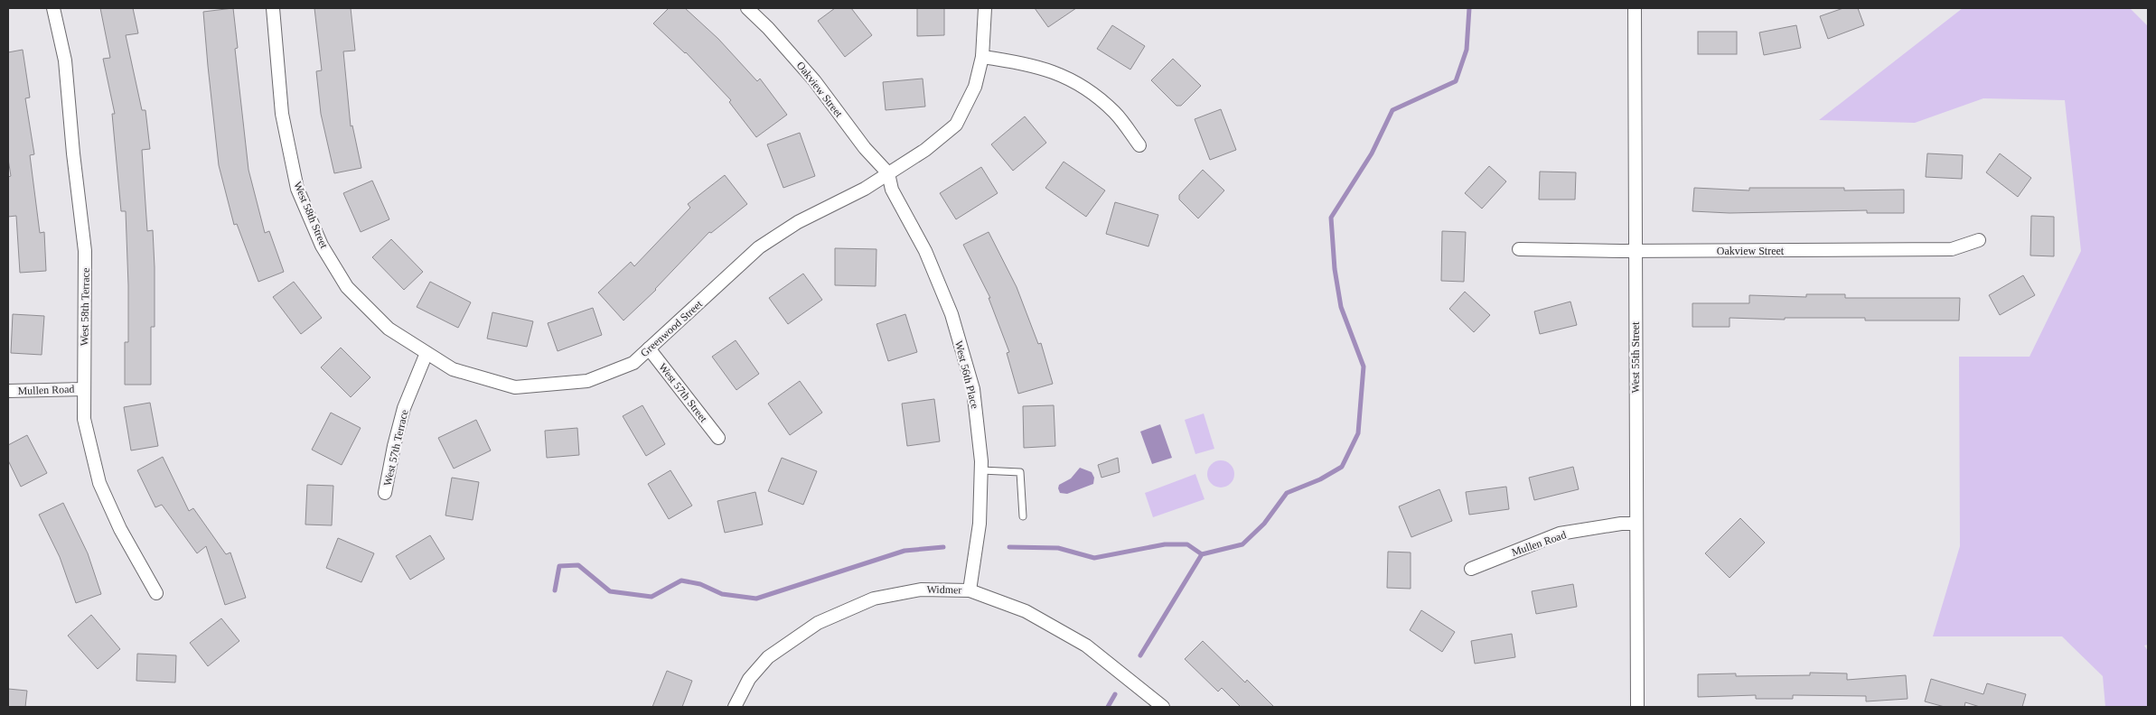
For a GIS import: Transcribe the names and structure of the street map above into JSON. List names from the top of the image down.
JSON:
{
  "streets": {
    "street": [
      "Oakview Street",
      "West 58th Street",
      "West 58th Terrace",
      "Greenwood Street",
      "West 55th Street",
      "West 56th Place",
      "Mullen Road",
      "West 57th Street",
      "West 57th Terrace",
      "Widmer"
    ]
  },
  "crossings": [
    ["Oakview Street", "Greenwood Street"],
    ["Oakview Street", "West 55th Street"],
    ["Oakview Street", "West 56th Place"],
    ["West 58th Street", "Greenwood Street"],
    ["West 58th Street", "West 57th Terrace"],
    ["West 58th Terrace", "Mullen Road"],
    ["Greenwood Street", "West 56th Place"],
    ["Greenwood Street", "West 57th Street"],
    ["Greenwood Street", "West 57th Terrace"],
    ["West 55th Street", "Mullen Road"],
    ["West 56th Place", "Widmer"]
  ]
}
